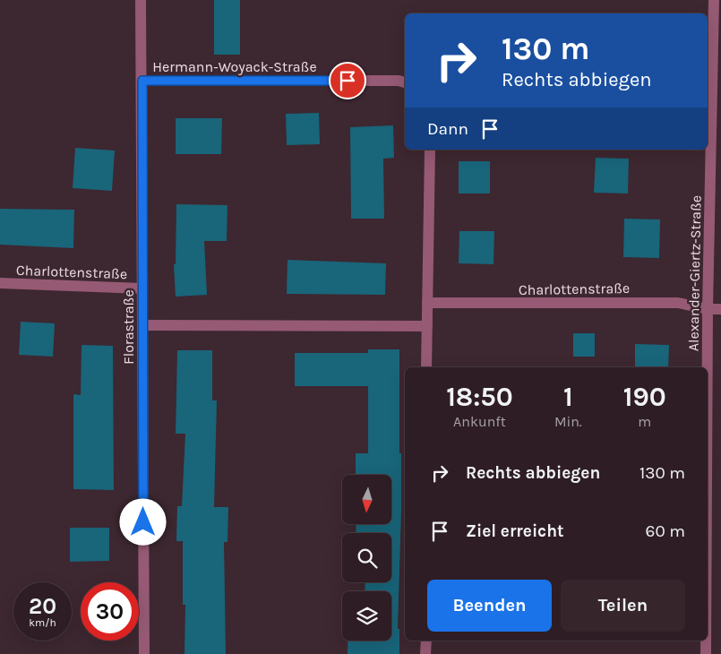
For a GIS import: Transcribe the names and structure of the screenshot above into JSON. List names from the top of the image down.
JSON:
{
  "streets": {
    "street": [
      "Hermann-Woyack-Straße",
      "Charlottenstraße",
      "Alexander-Giertz-Straße",
      "Florastraße"
    ]
  },
  "crossings": [
    ["Hermann-Woyack-Straße", "Florastraße"],
    ["Charlottenstraße", "Alexander-Giertz-Straße"],
    ["Charlottenstraße", "Florastraße"]
  ],
  "north": "bottom",
  "page": {
    "turn": ["130 m", "Rechts abbiegen"],
    "then": "Dann",
    "eta": [
      "18:50",
      "Ankunft",
      "1",
      "Min.",
      "190",
      "m"
    ],
    "list": [
      {
        "name": "Rechts abbiegen",
        "value": "130 m"
      },
      {
        "name": "Ziel erreicht",
        "value": "60 m"
      }
    ],
    "buttons": ["Beenden", "Teilen"],
    "speed": "20 km/h",
    "limit": "30"
  }
}
